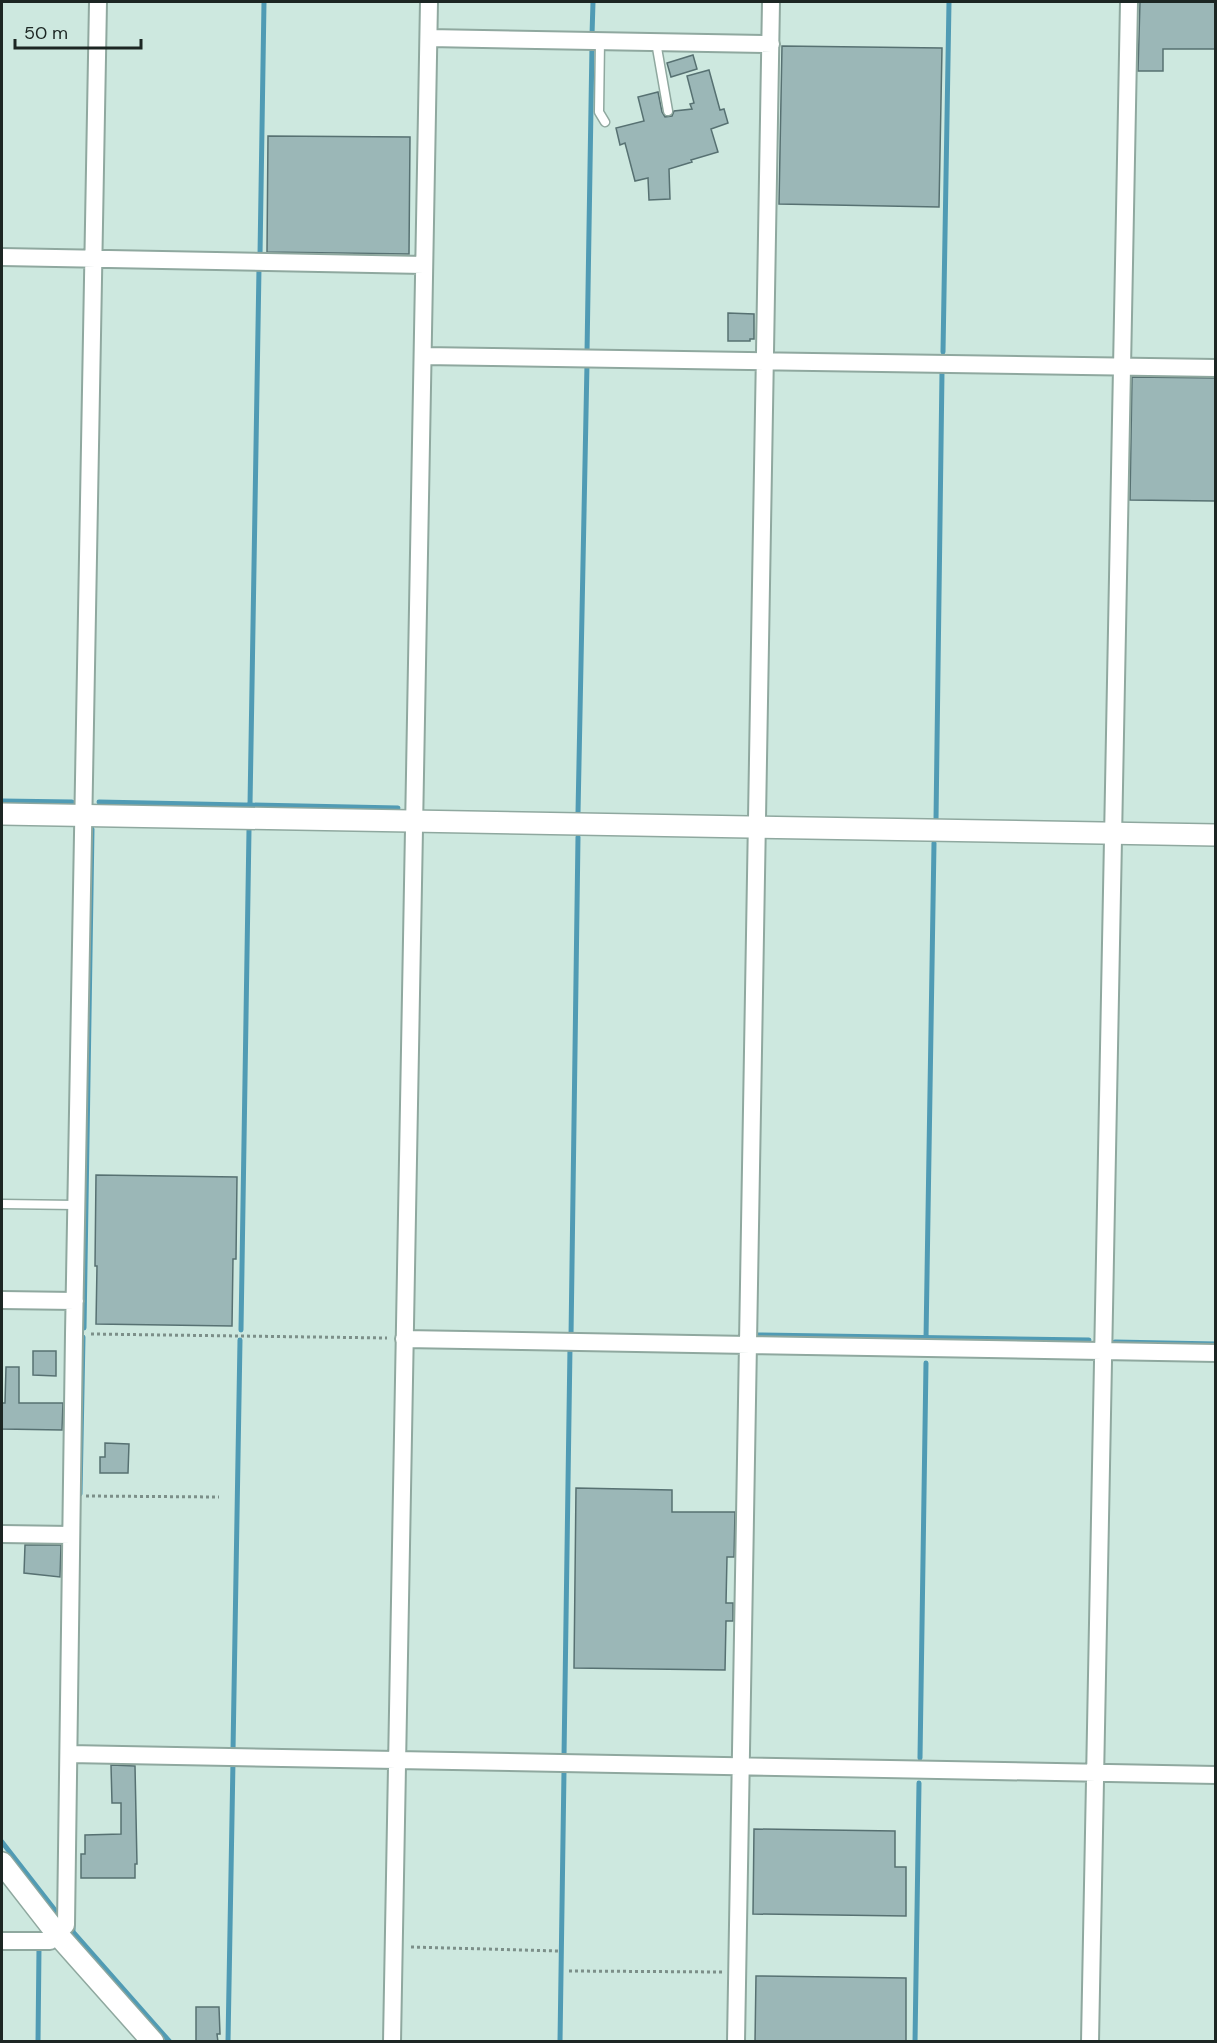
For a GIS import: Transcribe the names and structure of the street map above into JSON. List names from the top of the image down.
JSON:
{
  "scale_bar": "50 m"
}
